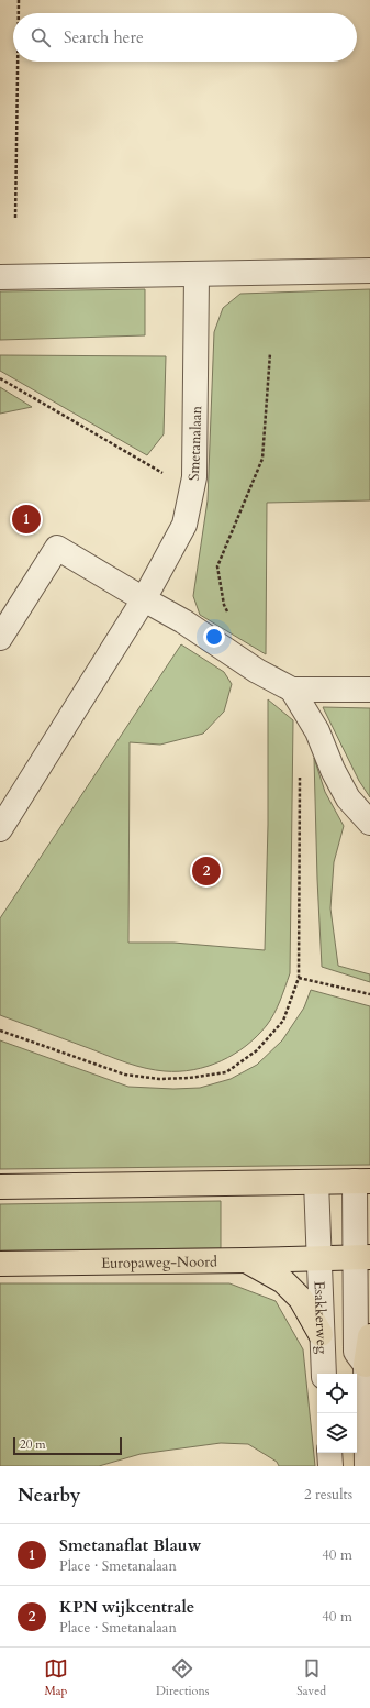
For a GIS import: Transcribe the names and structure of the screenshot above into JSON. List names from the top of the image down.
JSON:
{
  "streets": {
    "main road": ["Europaweg-Noord"],
    "street": ["Smetanalaan", "Esakkerweg"]
  },
  "crossings": [
    ["Europaweg-Noord", "Esakkerweg"]
  ],
  "scale_bar": "20 m",
  "page": {
    "search": "Search here",
    "pins": ["1", "2"],
    "scale": "20 m",
    "heading": ["Nearby", "2 results"],
    "list": [
      {
        "mark": "1",
        "name": "Smetanaflat Blauw",
        "note": "Place · Smetanalaan",
        "value": "40 m"
      },
      {
        "mark": "2",
        "name": "KPN wijkcentrale",
        "note": "Place · Smetanalaan",
        "value": "40 m"
      }
    ],
    "nav": ["Map", "Directions", "Saved"]
  }
}
